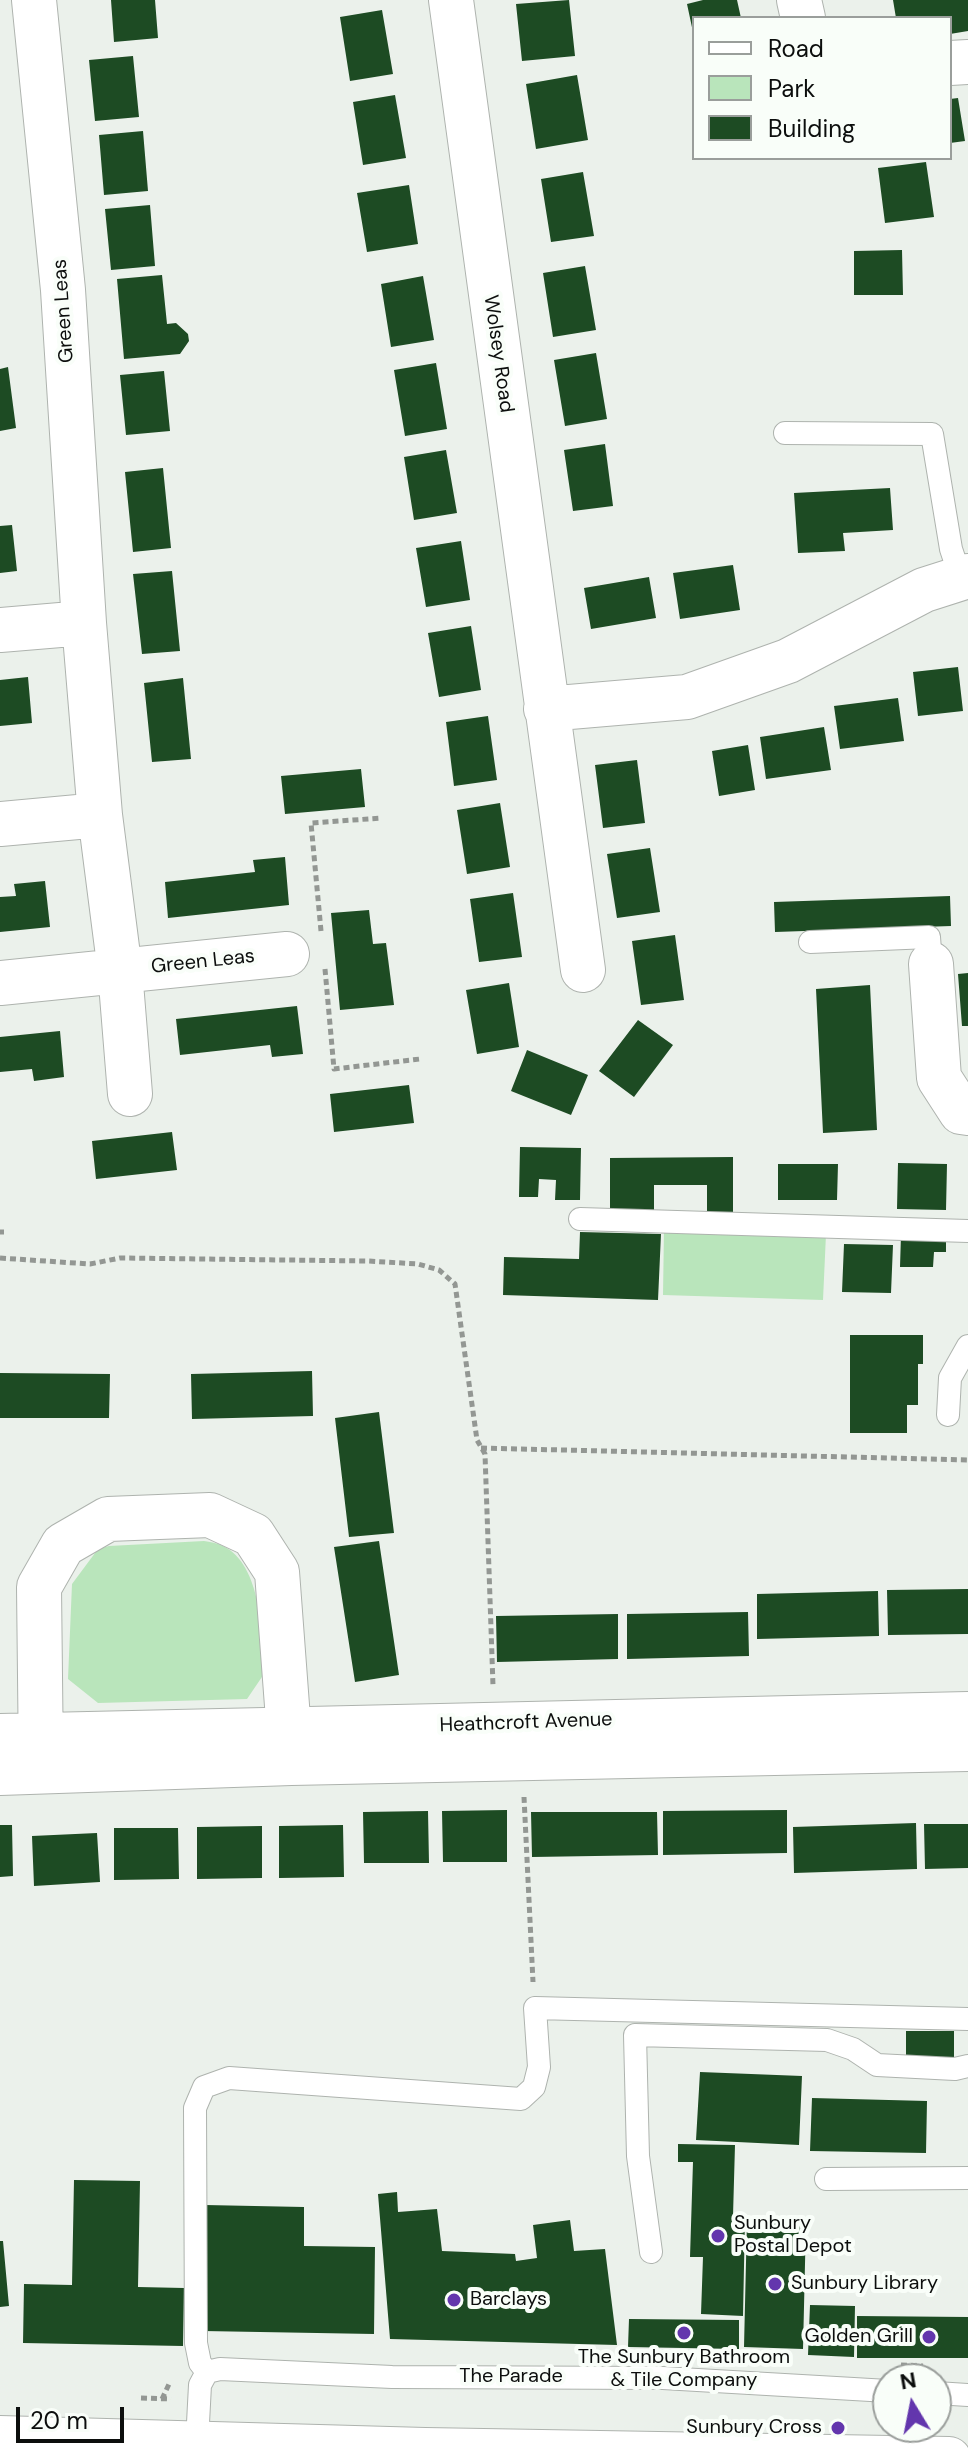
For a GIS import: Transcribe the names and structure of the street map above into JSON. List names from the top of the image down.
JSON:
{
  "streets": {
    "main road": ["Green Leas", "Wolsey Road", "Heathcroft Avenue"],
    "lane": ["The Parade"]
  },
  "places": [
    "Sunbury Postal Depot",
    "Sunbury Library",
    "Barclays",
    "The Sunbury Bathroom & Tile Company",
    "Golden Grill",
    "Sunbury Cross"
  ],
  "legend": ["Road", "Park", "Building"],
  "scale_bar": "20 m",
  "north": "top"
}
